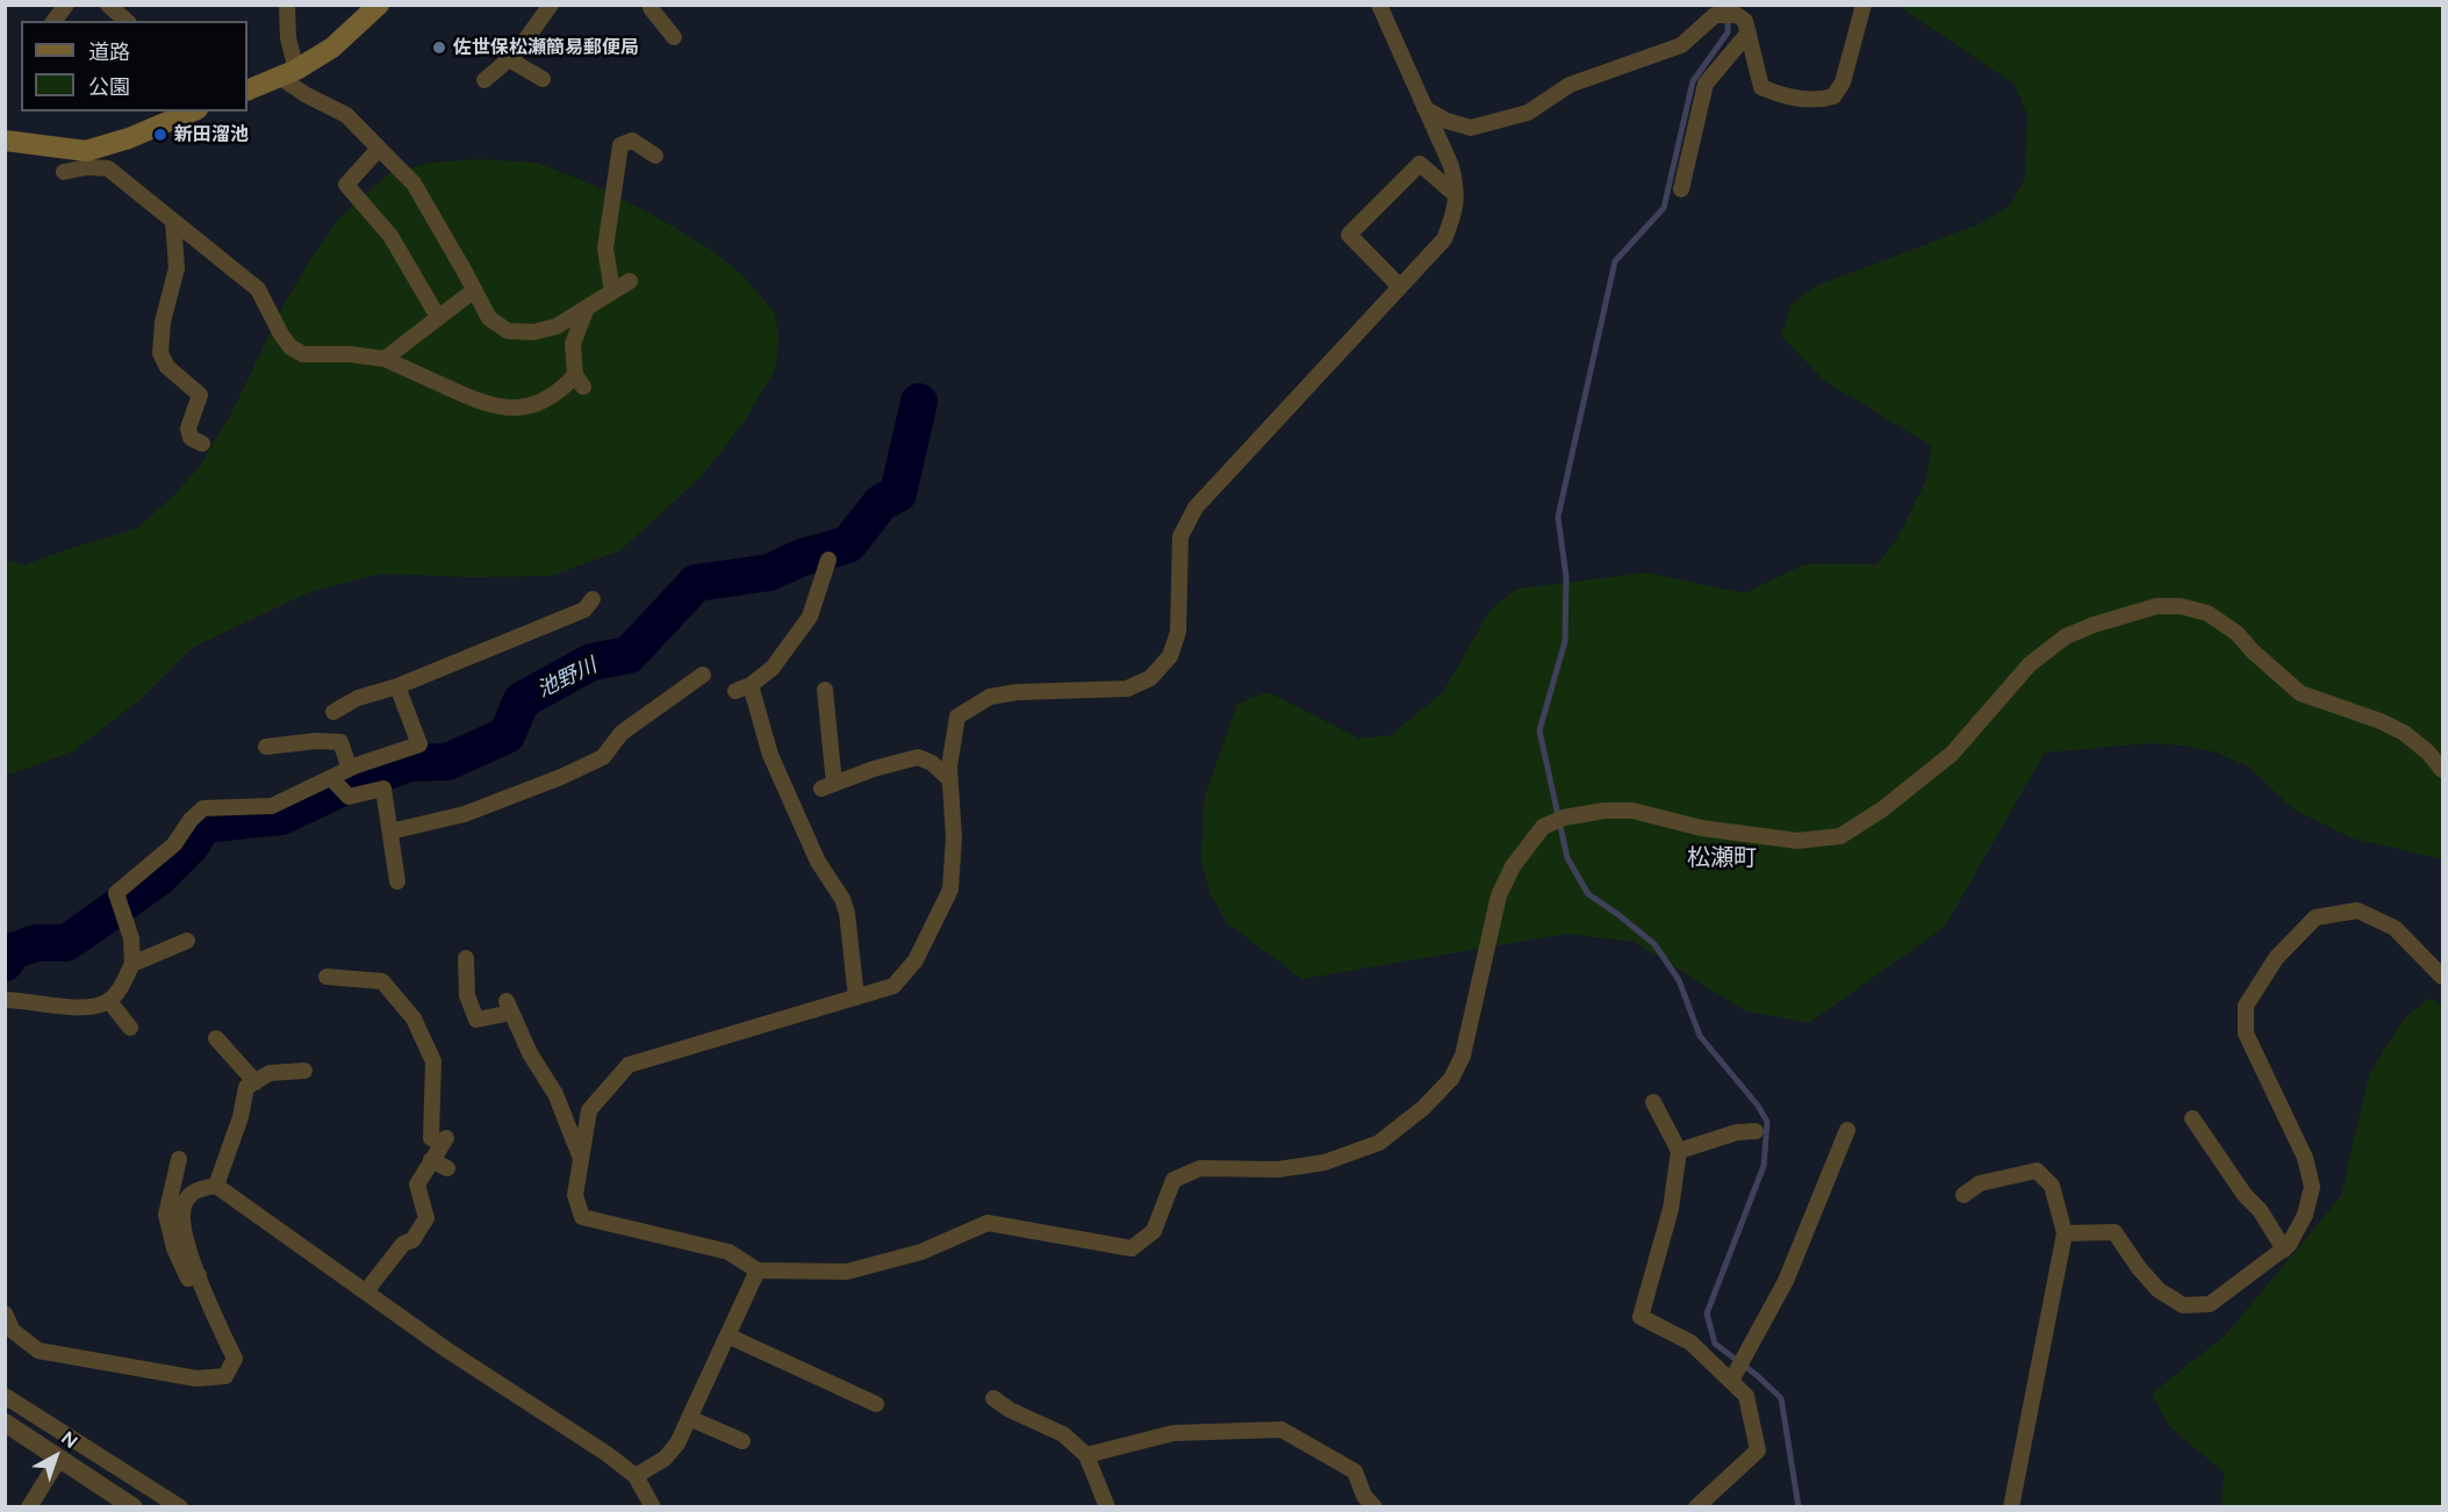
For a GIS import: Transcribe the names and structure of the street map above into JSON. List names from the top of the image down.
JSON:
{
  "districts": ["松瀬町"],
  "water": ["池野川"],
  "places": ["佐世保松瀬簡易郵便局", "新田溜池"],
  "legend": ["道路", "公園"],
  "north": "top right"
}
